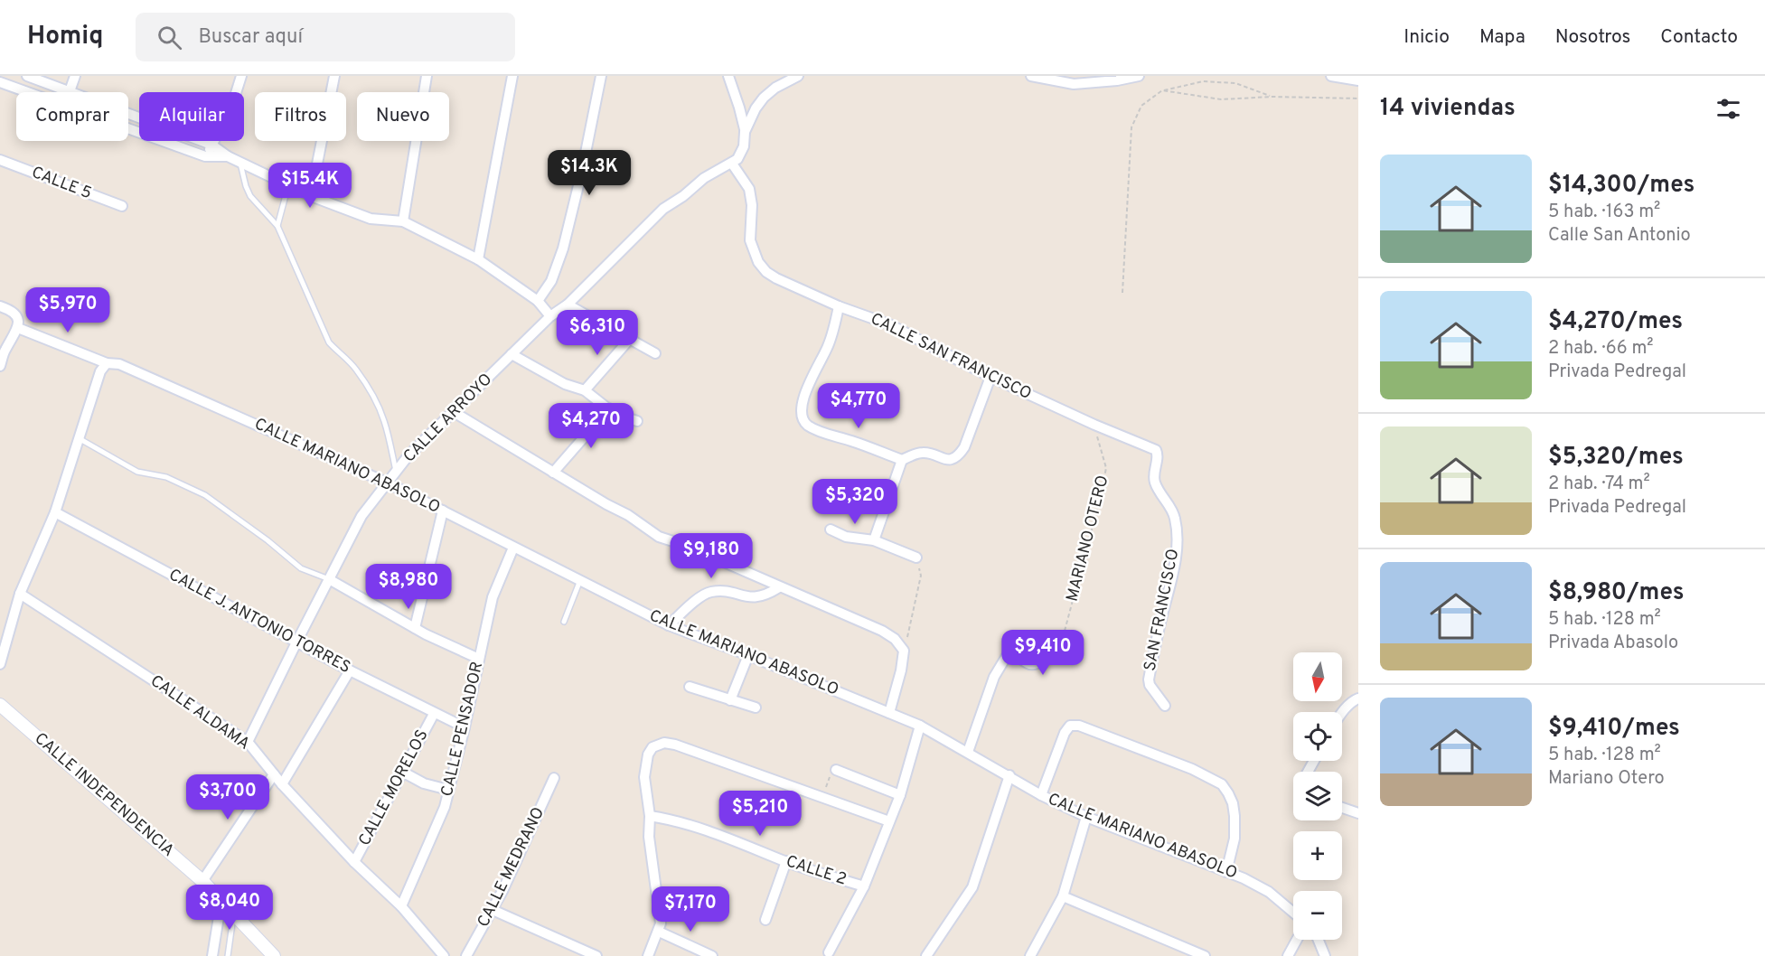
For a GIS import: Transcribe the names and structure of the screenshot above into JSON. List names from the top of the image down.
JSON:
{
  "streets": {
    "street": [
      "CALLE 5",
      "CALLE SAN FRANCISCO",
      "CALLE ARROYO",
      "CALLE MARIANO ABASOLO",
      "SAN FRANCISCO",
      "CALLE J. ANTONIO TORRES",
      "CALLE ALDAMA",
      "CALLE PENSADOR",
      "CALLE MORELOS",
      "CALLE INDEPENDENCIA",
      "CALLE MEDRANO",
      "CALLE 2"
    ],
    "path": ["MARIANO OTERO"]
  },
  "crossings": [
    ["CALLE SAN FRANCISCO", "CALLE ARROYO"],
    ["CALLE SAN FRANCISCO", "MARIANO OTERO"],
    ["CALLE SAN FRANCISCO", "SAN FRANCISCO"],
    ["CALLE ARROYO", "CALLE MARIANO ABASOLO"],
    ["CALLE ARROYO", "CALLE J. ANTONIO TORRES"],
    ["CALLE ARROYO", "CALLE ALDAMA"],
    ["CALLE MARIANO ABASOLO", "CALLE PENSADOR"],
    ["CALLE J. ANTONIO TORRES", "CALLE PENSADOR"],
    ["CALLE J. ANTONIO TORRES", "CALLE MORELOS"],
    ["CALLE ALDAMA", "CALLE PENSADOR"],
    ["CALLE ALDAMA", "CALLE MORELOS"]
  ],
  "north": "bottom",
  "page": {
    "header": "Homiq",
    "search": "Buscar aquí",
    "nav": [
      "Inicio",
      "Mapa",
      "Nosotros",
      "Contacto"
    ],
    "heading": "14 viviendas",
    "chip": [
      "Comprar",
      "Alquilar",
      "Filtros",
      "Nuevo"
    ],
    "list": [
      {
        "name": "$14,300/mes",
        "note": "5 hab. · 163 m² · Calle San Antonio"
      },
      {
        "name": "$4,270/mes",
        "note": "2 hab. · 66 m² · Privada Pedregal"
      },
      {
        "name": "$5,320/mes",
        "note": "2 hab. · 74 m² · Privada Pedregal"
      },
      {
        "name": "$8,980/mes",
        "note": "5 hab. · 128 m² · Privada Abasolo"
      },
      {
        "name": "$9,410/mes",
        "note": "5 hab. · 128 m² · Mariano Otero"
      }
    ],
    "price": [
      "$14.3K",
      "$15.4K",
      "$5,970",
      "$6,310",
      "$4,770",
      "$4,270",
      "$5,320",
      "$9,180",
      "$8,980",
      "$9,410",
      "$3,700",
      "$5,210",
      "$8,040",
      "$7,170"
    ],
    "map_buttons": ["+", "−"]
  }
}
